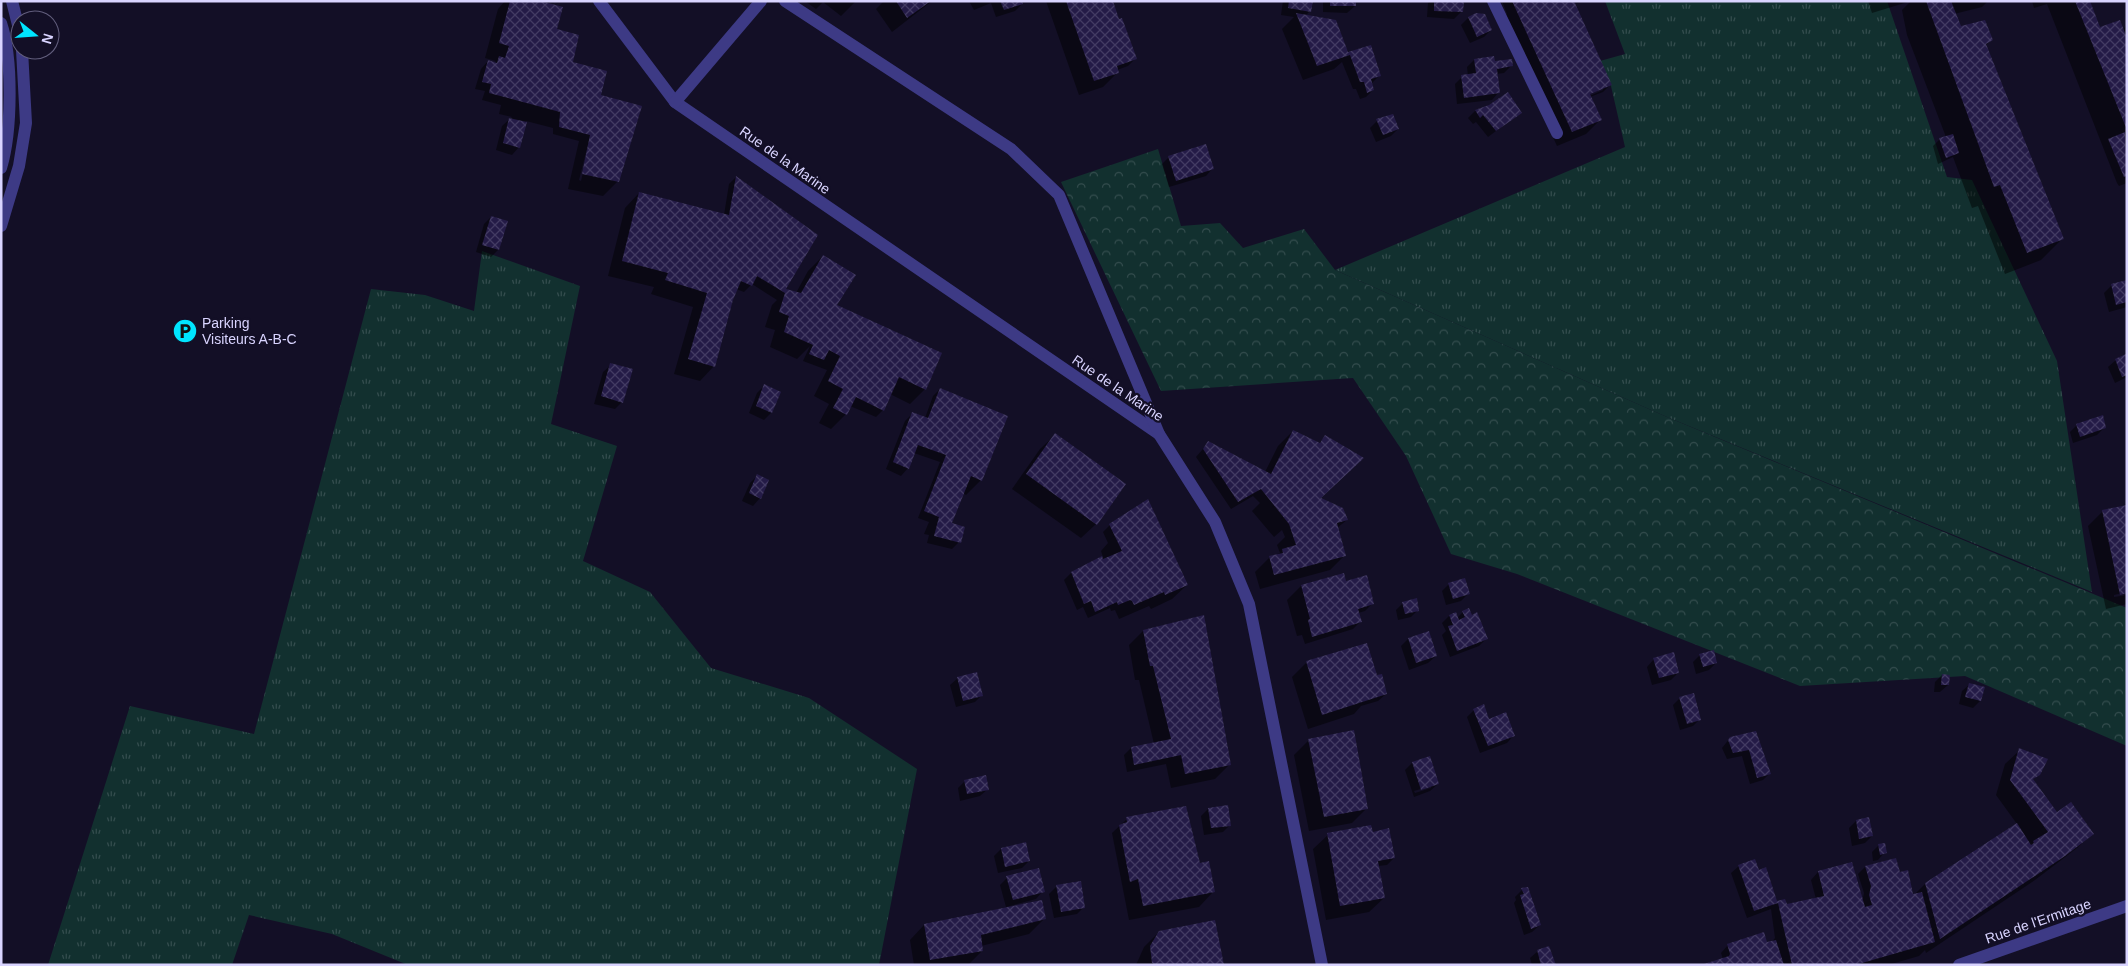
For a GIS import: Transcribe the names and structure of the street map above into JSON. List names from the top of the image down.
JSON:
{
  "streets": {
    "street": ["Rue de la Marine", "Rue de l'Ermitage"]
  },
  "places": {
    "parking": ["Parking Visiteurs A-B-C"]
  },
  "north": "right"
}
